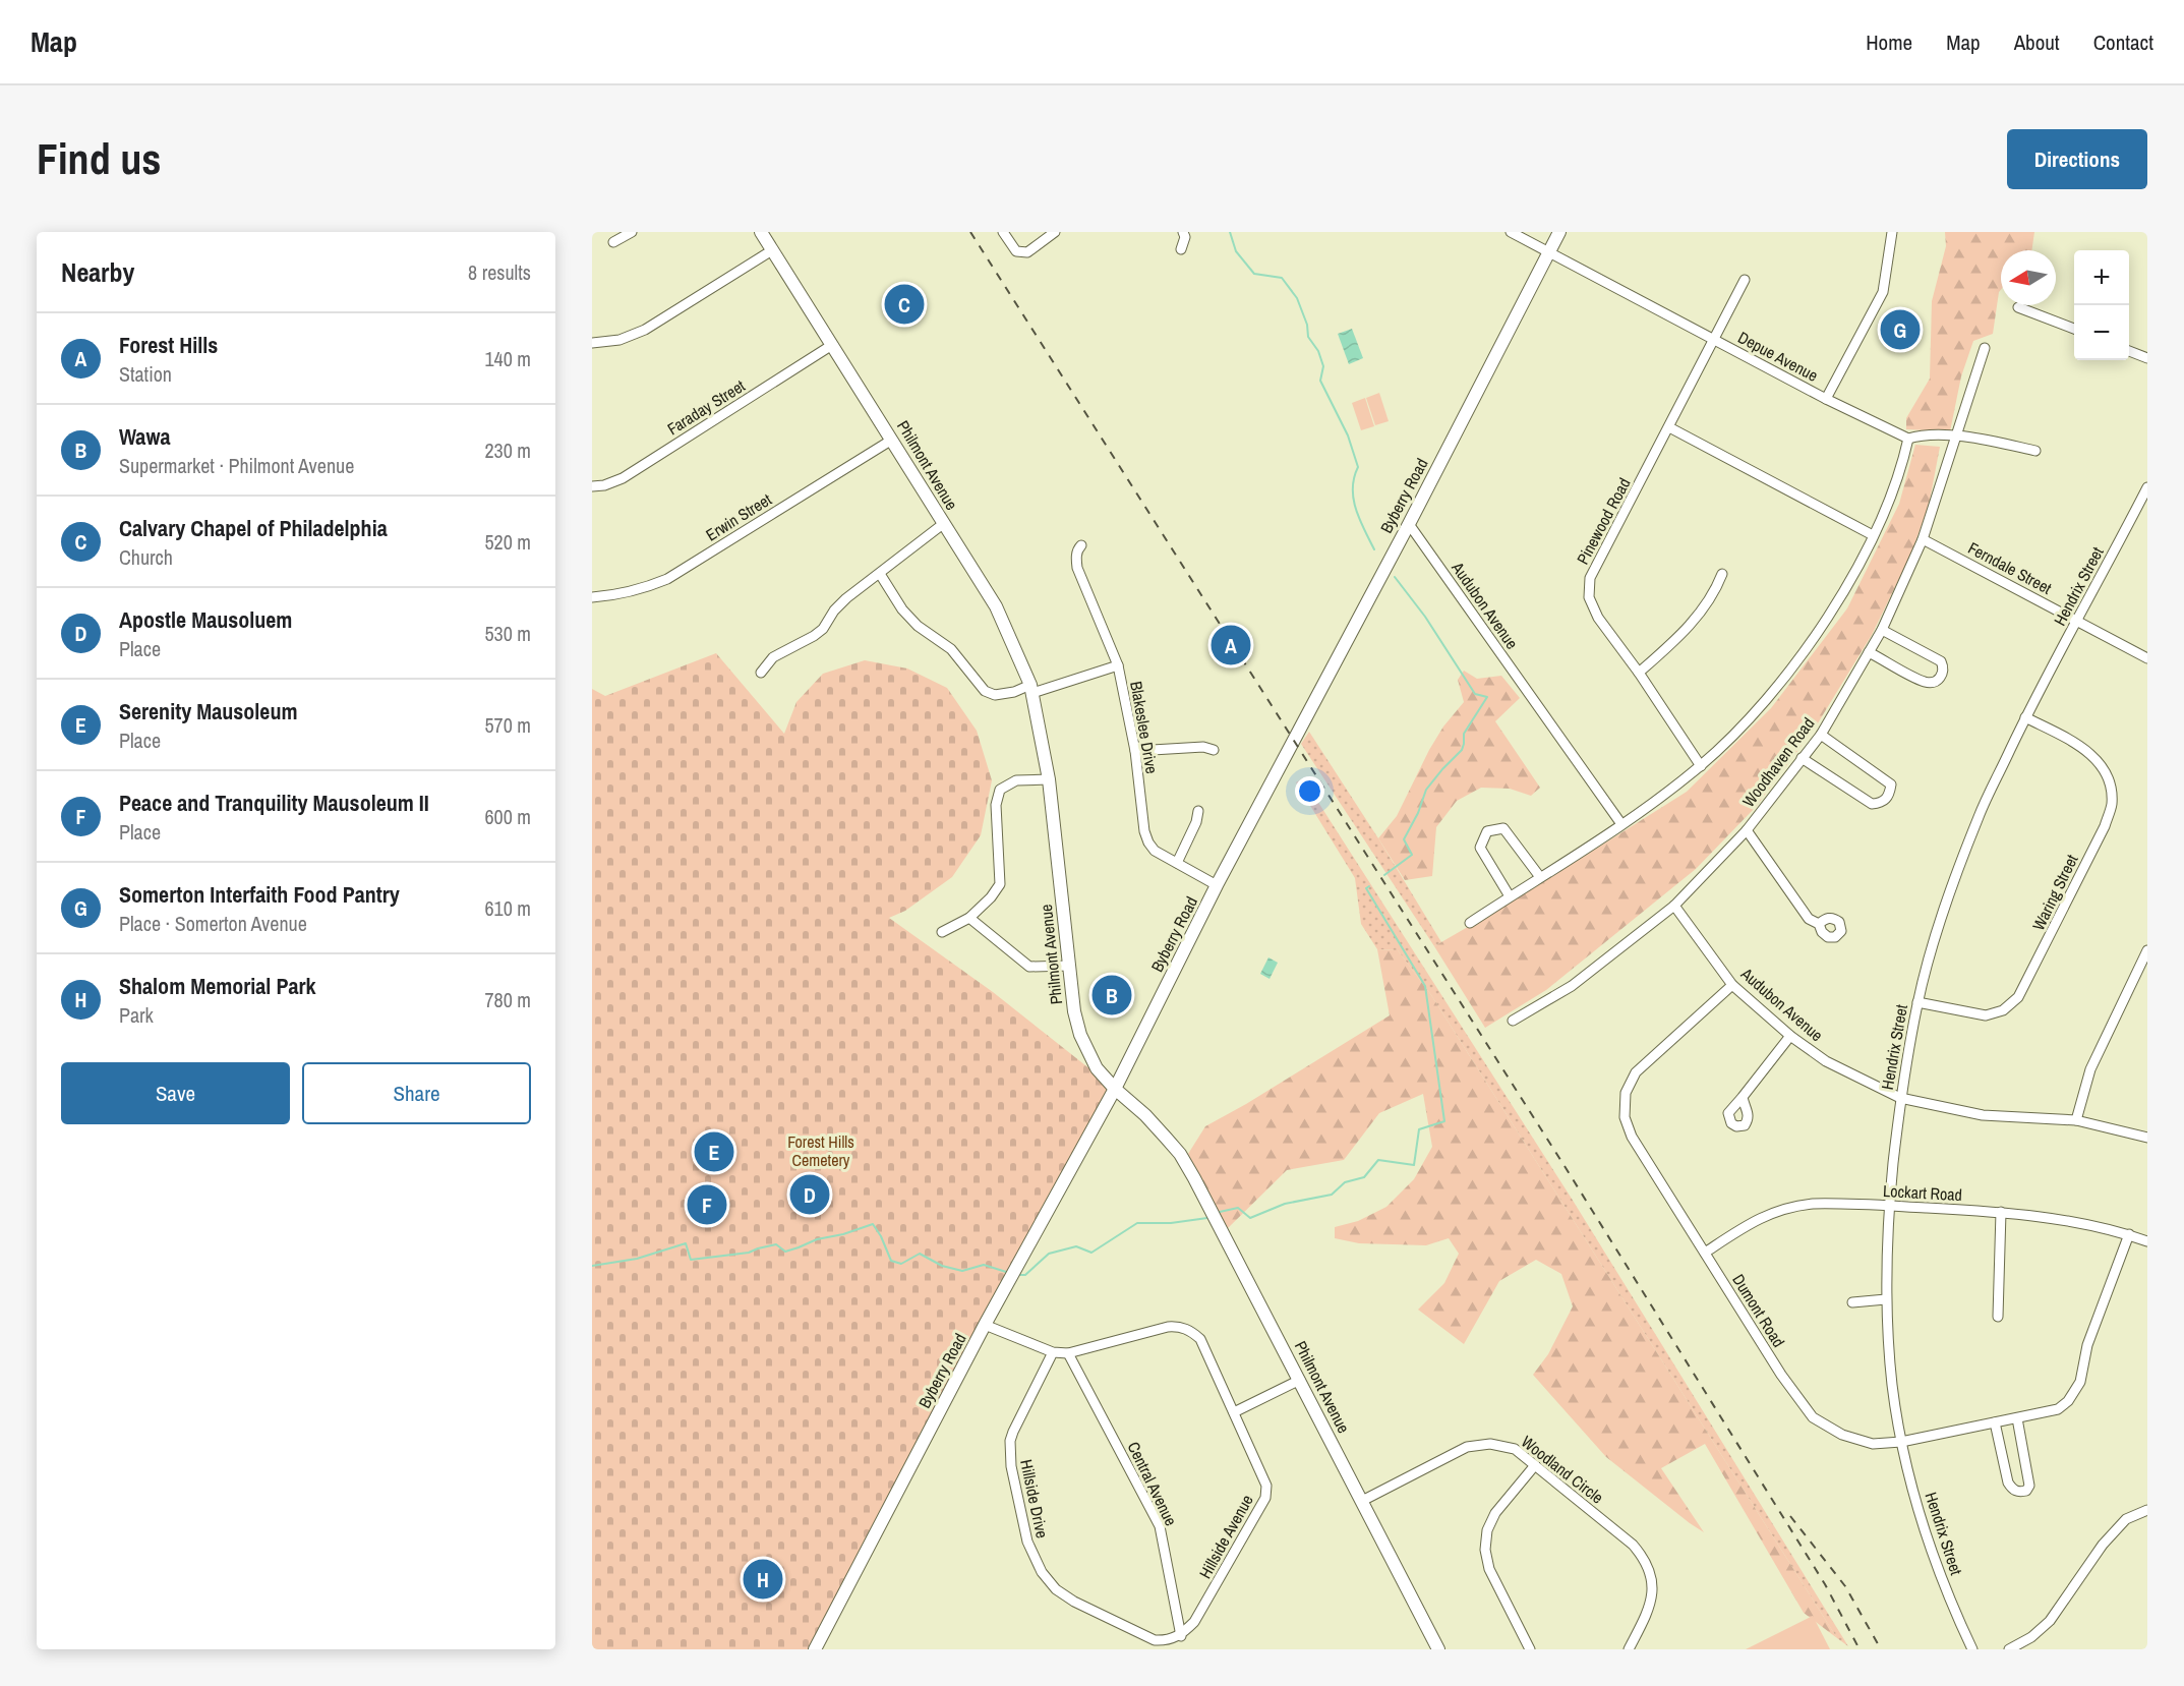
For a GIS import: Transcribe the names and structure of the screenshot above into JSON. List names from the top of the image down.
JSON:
{
  "streets": {
    "main road": ["Philmont Avenue", "Byberry Road"],
    "street": [
      "Depue Avenue",
      "Faraday Street",
      "Erwin Street",
      "Pinewood Road",
      "Ferndale Street",
      "Hendrix Street",
      "Audubon Avenue",
      "Blakeslee Drive",
      "Woodhaven Road",
      "Waring Street",
      "Lockart Road",
      "Dumont Road",
      "Woodland Circle",
      "Central Avenue",
      "Hillside Drive",
      "Hillside Avenue"
    ]
  },
  "crossings": [
    ["Depue Avenue", "Byberry Road"],
    ["Depue Avenue", "Pinewood Road"],
    ["Faraday Street", "Philmont Avenue"],
    ["Philmont Avenue", "Byberry Road"],
    ["Philmont Avenue", "Erwin Street"],
    ["Philmont Avenue", "Woodland Circle"],
    ["Byberry Road", "Audubon Avenue"],
    ["Byberry Road", "Blakeslee Drive"],
    ["Ferndale Street", "Hendrix Street"],
    ["Ferndale Street", "Woodhaven Road"],
    ["Hendrix Street", "Audubon Avenue"],
    ["Hendrix Street", "Waring Street"],
    ["Hendrix Street", "Lockart Road"],
    ["Hendrix Street", "Dumont Road"],
    ["Audubon Avenue", "Woodhaven Road"],
    ["Audubon Avenue", "Dumont Road"],
    ["Lockart Road", "Dumont Road"],
    ["Central Avenue", "Hillside Drive"],
    ["Central Avenue", "Hillside Avenue"],
    ["Hillside Drive", "Hillside Avenue"]
  ],
  "parks": ["Forest Hills Cemetery"],
  "north": "left",
  "page": {
    "header": "Map",
    "nav": [
      "Home",
      "Map",
      "About",
      "Contact"
    ],
    "buttons": [
      "Directions",
      ["Save", "Share"]
    ],
    "title": "Find us",
    "heading": ["Nearby", "8 results"],
    "map_buttons": ["+", "−"],
    "pins": [
      "C",
      "G",
      "A",
      "B",
      "E",
      "D",
      "F",
      "H"
    ],
    "list": [
      {
        "mark": "A",
        "name": "Forest Hills",
        "note": "Station",
        "value": "140 m"
      },
      {
        "mark": "B",
        "name": "Wawa",
        "note": "Supermarket · Philmont Avenue",
        "value": "230 m"
      },
      {
        "mark": "C",
        "name": "Calvary Chapel of Philadelphia",
        "note": "Church",
        "value": "520 m"
      },
      {
        "mark": "D",
        "name": "Apostle Mausoluem",
        "note": "Place",
        "value": "530 m"
      },
      {
        "mark": "E",
        "name": "Serenity Mausoleum",
        "note": "Place",
        "value": "570 m"
      },
      {
        "mark": "F",
        "name": "Peace and Tranquility Mausoleum II",
        "note": "Place",
        "value": "600 m"
      },
      {
        "mark": "G",
        "name": "Somerton Interfaith Food Pantry",
        "note": "Place · Somerton Avenue",
        "value": "610 m"
      },
      {
        "mark": "H",
        "name": "Shalom Memorial Park",
        "note": "Park",
        "value": "780 m"
      }
    ]
  }
}
